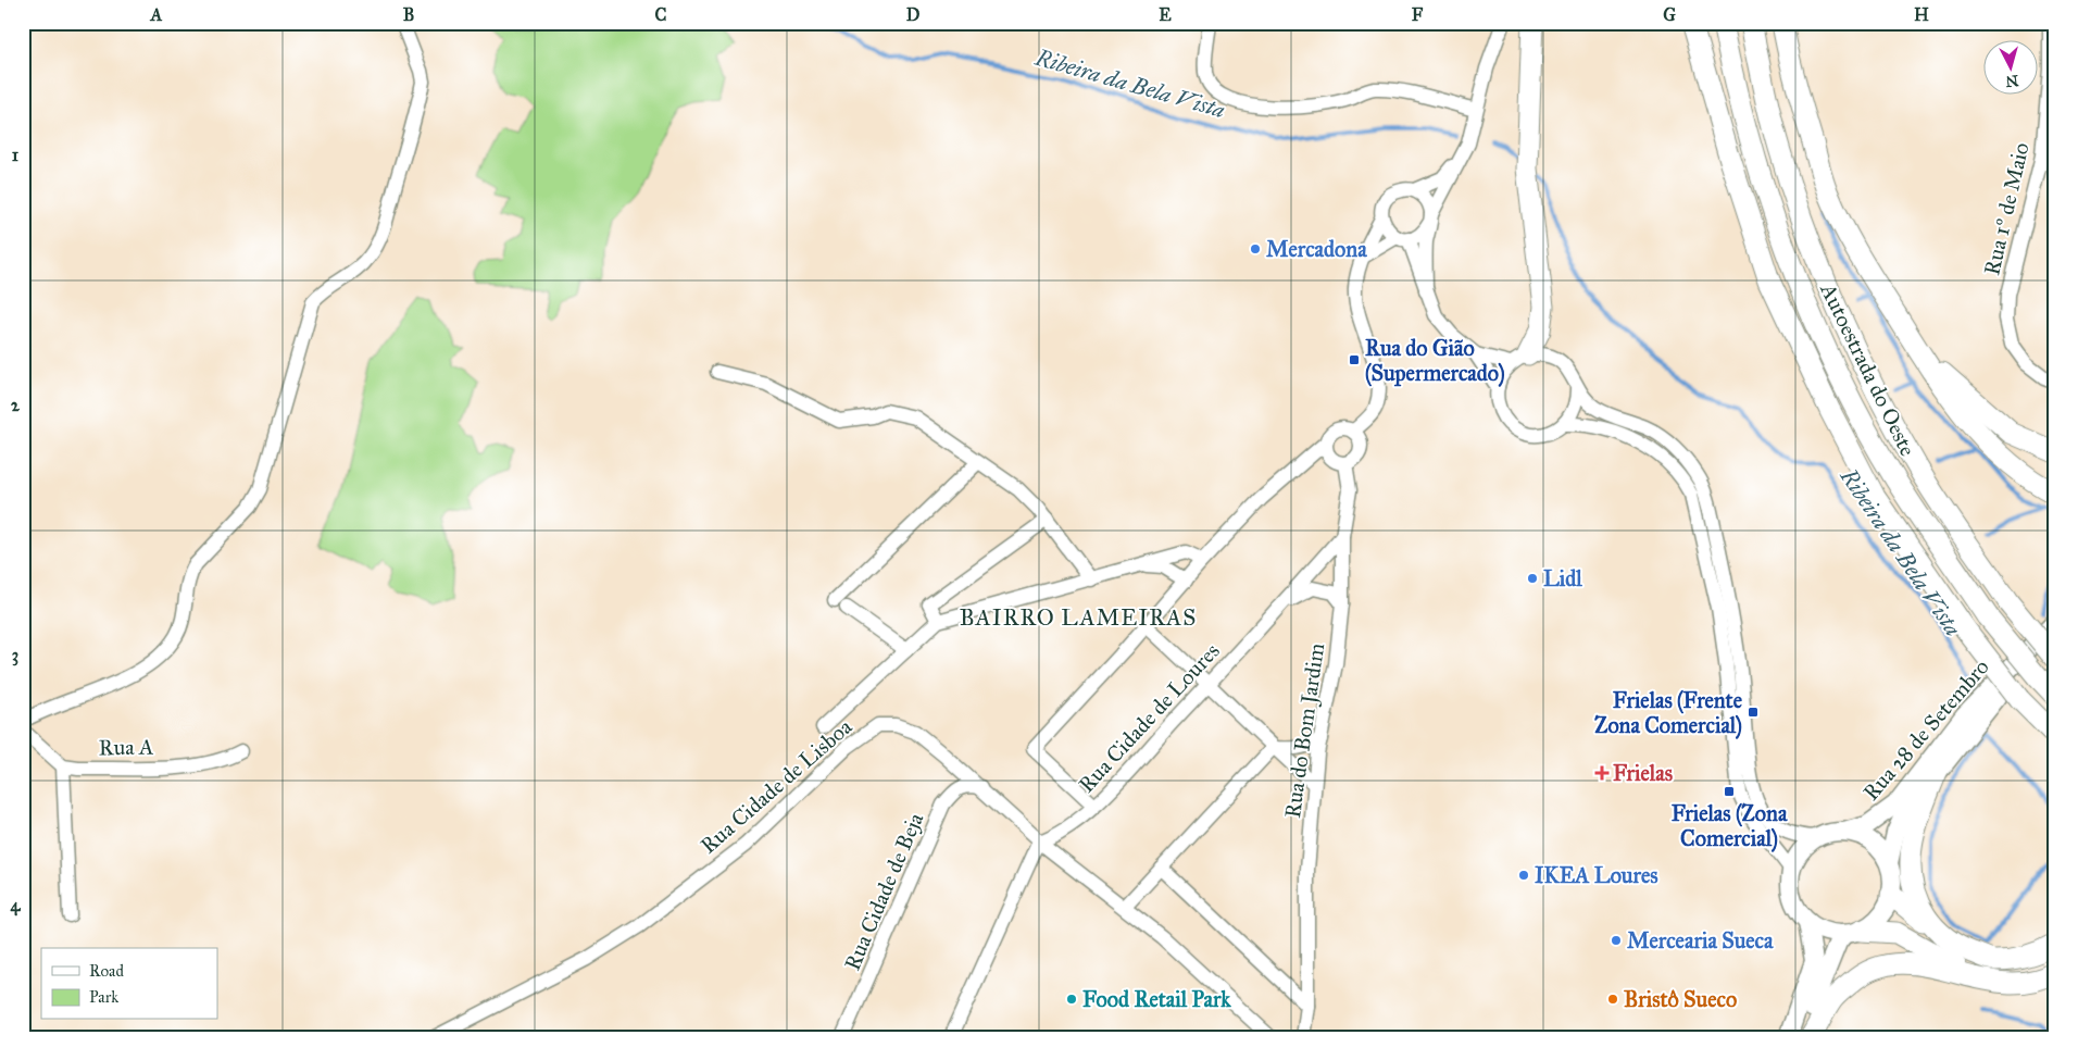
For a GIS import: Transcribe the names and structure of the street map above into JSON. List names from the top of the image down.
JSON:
{
  "streets": {
    "highway": ["Autoestrada do Oeste"],
    "main road": ["Rua 28 de Setembro"],
    "street": [
      "Rua 1º de Maio",
      "Rua Cidade de Loures",
      "Rua do Bom Jardim",
      "Rua A",
      "Rua Cidade de Lisboa",
      "Rua Cidade de Beja"
    ]
  },
  "crossings": [
    ["Rua Cidade de Loures", "Rua Cidade de Lisboa"],
    ["Rua Cidade de Lisboa", "Rua Cidade de Beja"]
  ],
  "districts": ["BAIRRO LAMEIRAS"],
  "water": ["Ribeira da Bela Vista"],
  "places": {
    "other": [
      "Mercadona",
      "Lidl",
      "IKEA Loures",
      "Mercearia Sueca",
      "Food Retail Park",
      "Bristô Sueco"
    ],
    "transit": ["Rua do Gião (Supermercado)", "Frielas (Frente Zona Comercial)", "Frielas (Zona Comercial)"],
    "health": ["Frielas"]
  },
  "legend": ["Road", "Park"],
  "north": "bottom",
  "grid": {
    "columns": [
      "A",
      "B",
      "C",
      "D",
      "E",
      "F",
      "G",
      "H"
    ],
    "rows": [
      "1",
      "2",
      "3",
      "4"
    ]
  }
}
